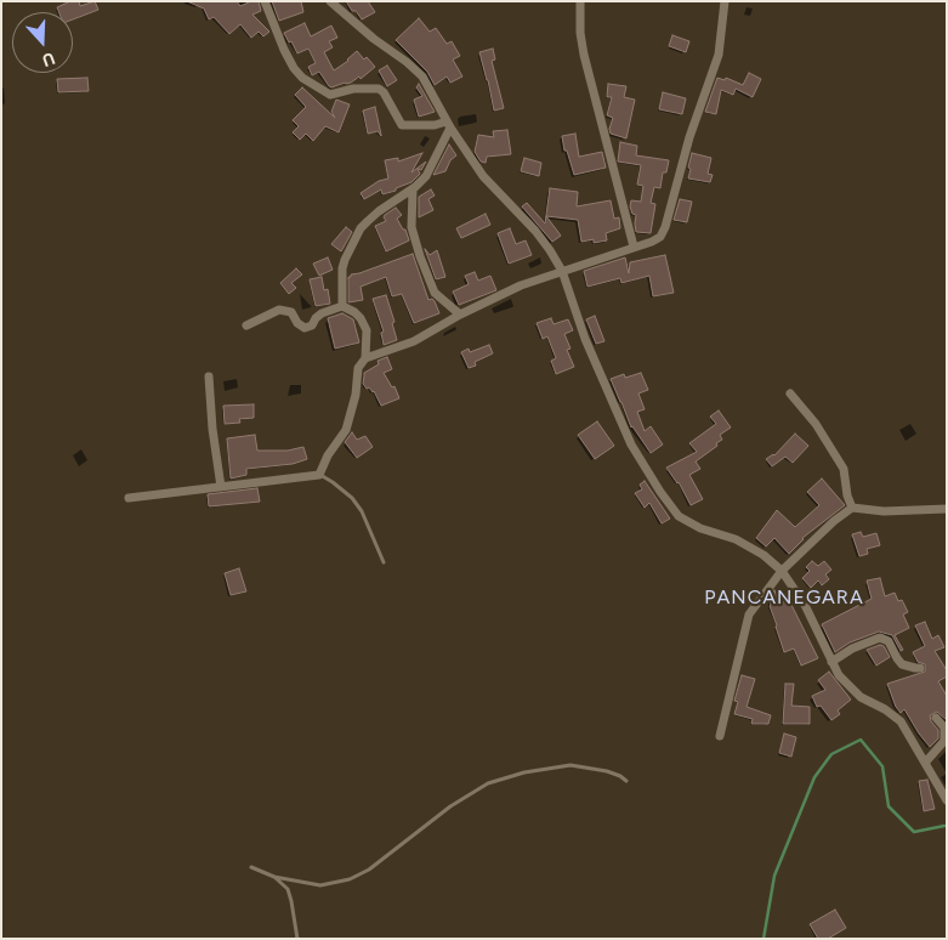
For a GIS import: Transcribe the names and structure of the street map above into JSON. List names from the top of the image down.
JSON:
{
  "districts": ["PANCANEGARA"],
  "north": "bottom"
}
